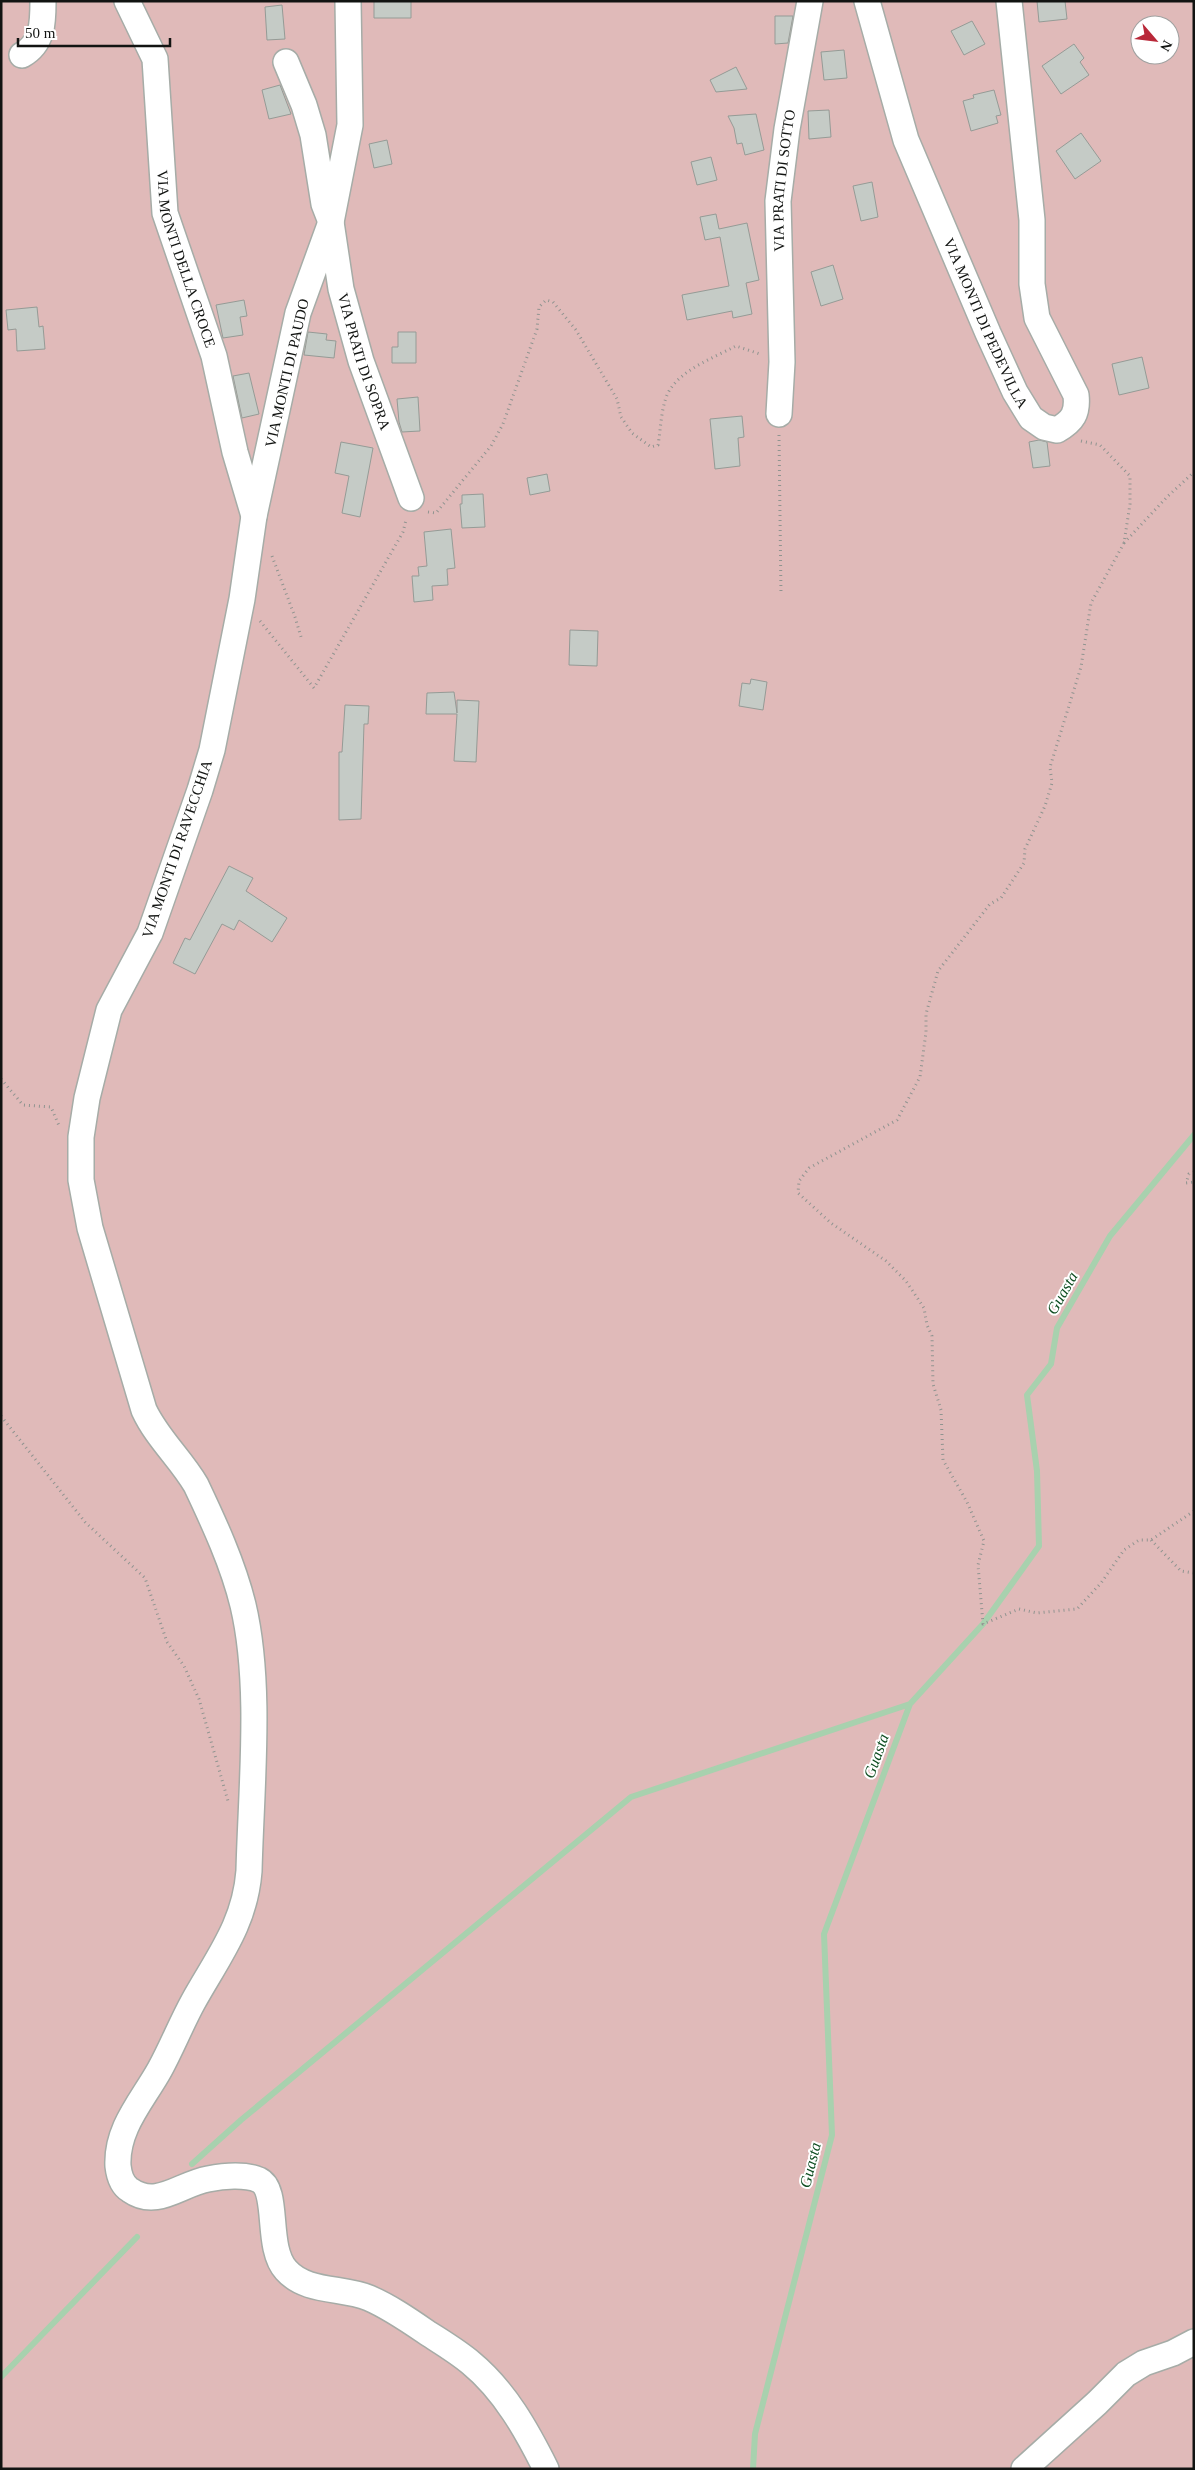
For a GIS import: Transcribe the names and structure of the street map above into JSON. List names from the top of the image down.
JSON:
{
  "streets": {
    "street": [
      "VIA PRATI DI SOTTO",
      "VIA MONTI DELLA CROCE",
      "VIA MONTI DI PEDEVILLA",
      "VIA PRATI DI SOPRA",
      "VIA MONTI DI PAUDO",
      "VIA MONTI DI RAVECCHIA"
    ]
  },
  "crossings": [
    ["VIA MONTI DELLA CROCE", "VIA MONTI DI PAUDO"],
    ["VIA PRATI DI SOPRA", "VIA MONTI DI PAUDO"],
    ["VIA MONTI DI PAUDO", "VIA MONTI DI RAVECCHIA"]
  ],
  "water": ["Guasta"],
  "scale_bar": "50 m",
  "north": "bottom right"
}
